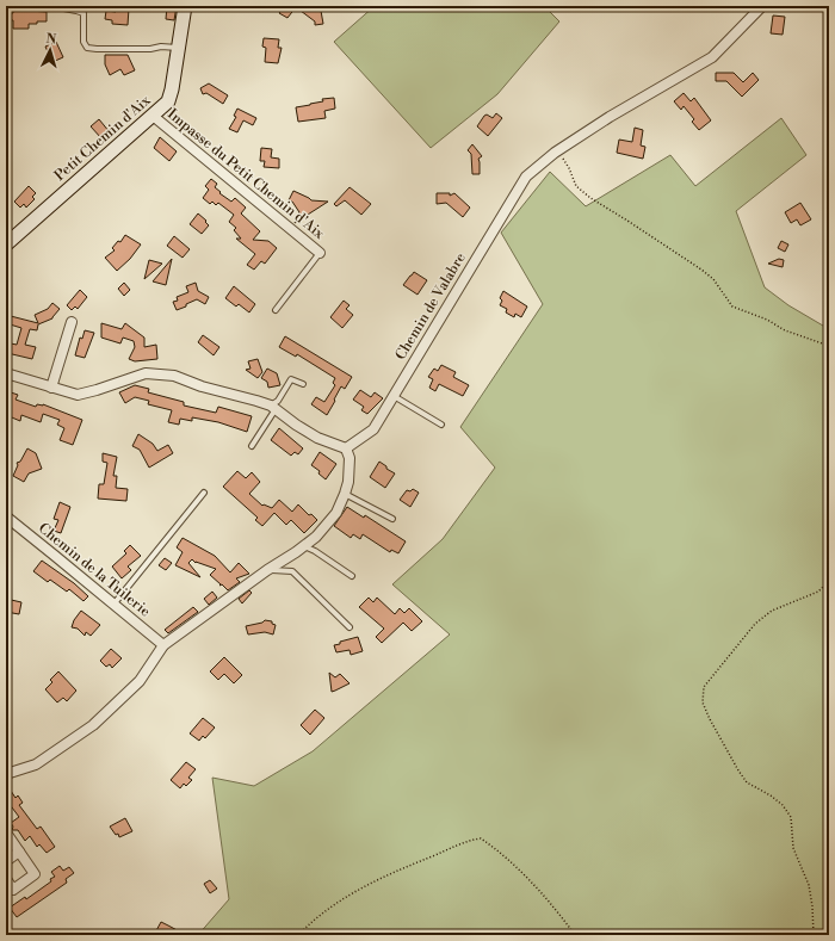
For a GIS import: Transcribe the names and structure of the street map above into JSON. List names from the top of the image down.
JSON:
{
  "streets": {
    "street": [
      "Petit Chemin d'Aix",
      "Impasse du Petit Chemin d'Aix",
      "Chemin de Valabre",
      "Chemin de la Tuilerie"
    ]
  },
  "crossings": [
    ["Petit Chemin d'Aix", "Impasse du Petit Chemin d'Aix"]
  ],
  "north": "top"
}
